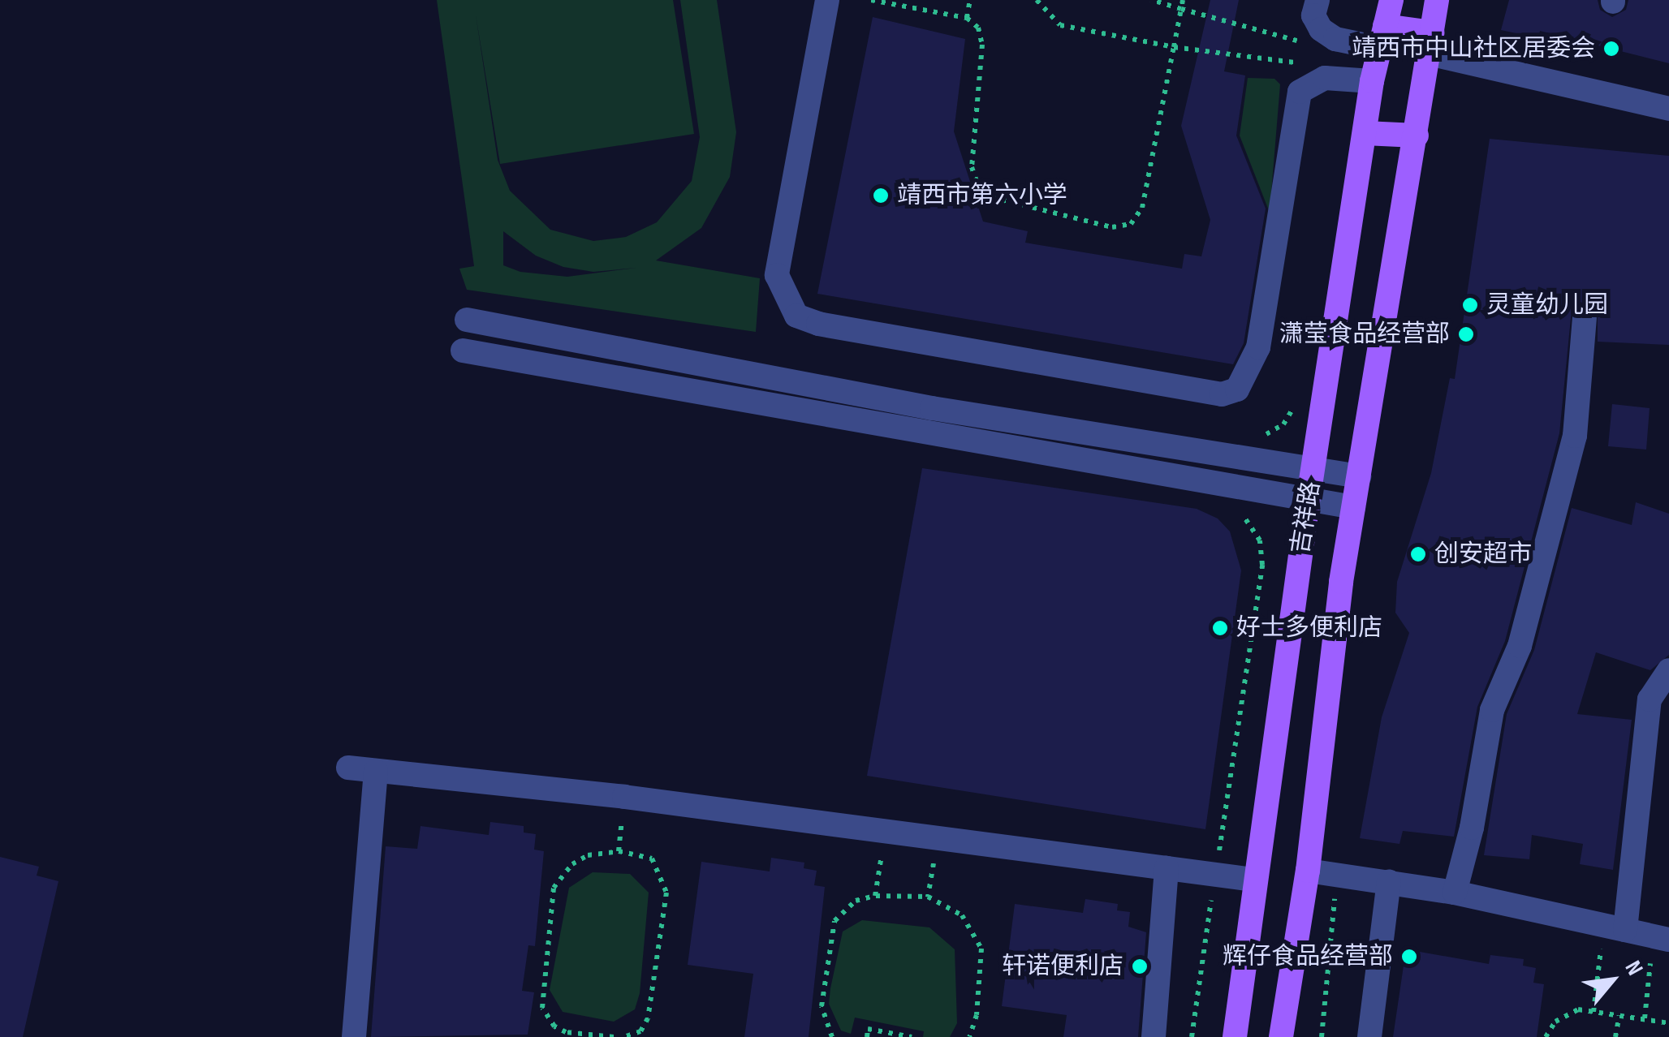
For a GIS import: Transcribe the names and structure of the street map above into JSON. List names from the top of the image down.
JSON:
{
  "streets": {
    "main road": ["吉祥路"]
  },
  "places": [
    "靖西市中山社区居委会",
    "靖西市第六小学",
    "灵童幼儿园",
    "潇莹食品经营部",
    "创安超市",
    "好士多便利店",
    "辉仔食品经营部",
    "轩诺便利店"
  ],
  "north": "top right"
}
